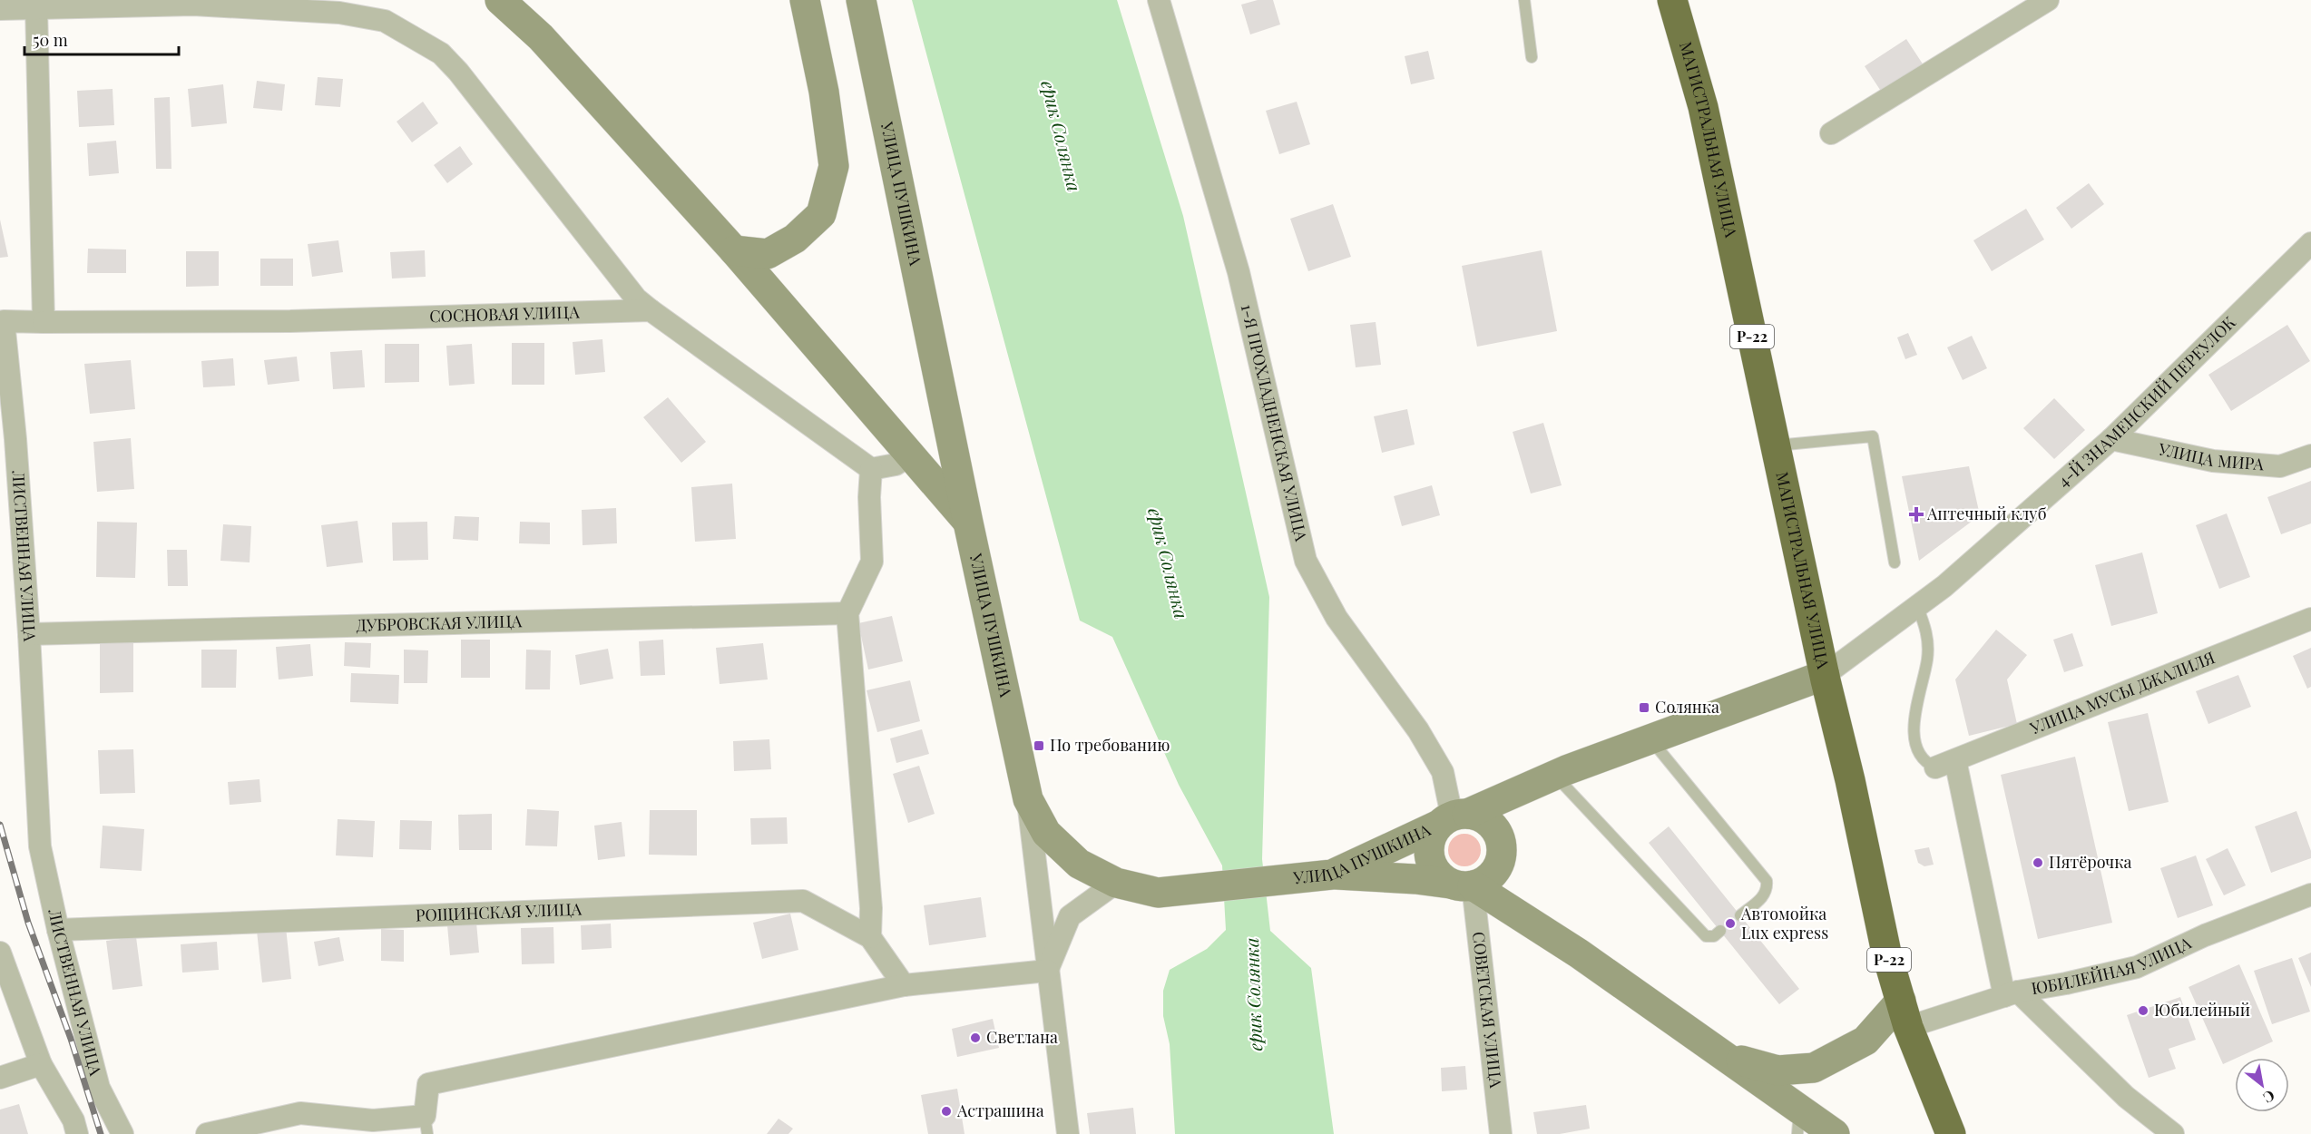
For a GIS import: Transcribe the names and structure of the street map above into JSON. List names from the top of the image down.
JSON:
{
  "streets": {
    "highway": ["МАГИСТРАЛЬНАЯ УЛИЦА", "Р-22"],
    "main road": ["УЛИЦА ПУШКИНА"],
    "street": [
      "СОСНОВАЯ УЛИЦА",
      "4-Й ЗНАМЕНСКИЙ ПЕРЕУЛОК",
      "1-Я ПРОХЛАДНЕНСКАЯ УЛИЦА",
      "УЛИЦА МИРА",
      "ЛИСТВЕННАЯ УЛИЦА",
      "ДУБРОВСКАЯ УЛИЦА",
      "УЛИЦА МУСЫ ДЖАЛИЛЯ",
      "РОЩИНСКАЯ УЛИЦА",
      "ЮБИЛЕЙНАЯ УЛИЦА",
      "СОВЕТСКАЯ УЛИЦА"
    ]
  },
  "crossings": [
    ["МАГИСТРАЛЬНАЯ УЛИЦА", "УЛИЦА ПУШКИНА"],
    ["МАГИСТРАЛЬНАЯ УЛИЦА", "4-Й ЗНАМЕНСКИЙ ПЕРЕУЛОК"],
    ["МАГИСТРАЛЬНАЯ УЛИЦА", "ЮБИЛЕЙНАЯ УЛИЦА"],
    ["УЛИЦА ПУШКИНА", "4-Й ЗНАМЕНСКИЙ ПЕРЕУЛОК"],
    ["УЛИЦА ПУШКИНА", "1-Я ПРОХЛАДНЕНСКАЯ УЛИЦА"],
    ["УЛИЦА ПУШКИНА", "СОВЕТСКАЯ УЛИЦА"],
    ["СОСНОВАЯ УЛИЦА", "ЛИСТВЕННАЯ УЛИЦА"],
    ["4-Й ЗНАМЕНСКИЙ ПЕРЕУЛОК", "УЛИЦА МИРА"],
    ["1-Я ПРОХЛАДНЕНСКАЯ УЛИЦА", "СОВЕТСКАЯ УЛИЦА"],
    ["ЛИСТВЕННАЯ УЛИЦА", "ДУБРОВСКАЯ УЛИЦА"],
    ["ЛИСТВЕННАЯ УЛИЦА", "РОЩИНСКАЯ УЛИЦА"]
  ],
  "water": ["ерик Солянка"],
  "places": {
    "health": ["Аптечный клуб"],
    "transit": ["Солянка", "По требованию"],
    "other": [
      "Пятёрочка",
      "Автомойка Lux express",
      "Юбилейный",
      "Светлана",
      "Астрашина"
    ]
  },
  "scale_bar": "50 m",
  "north": "bottom right"
}
